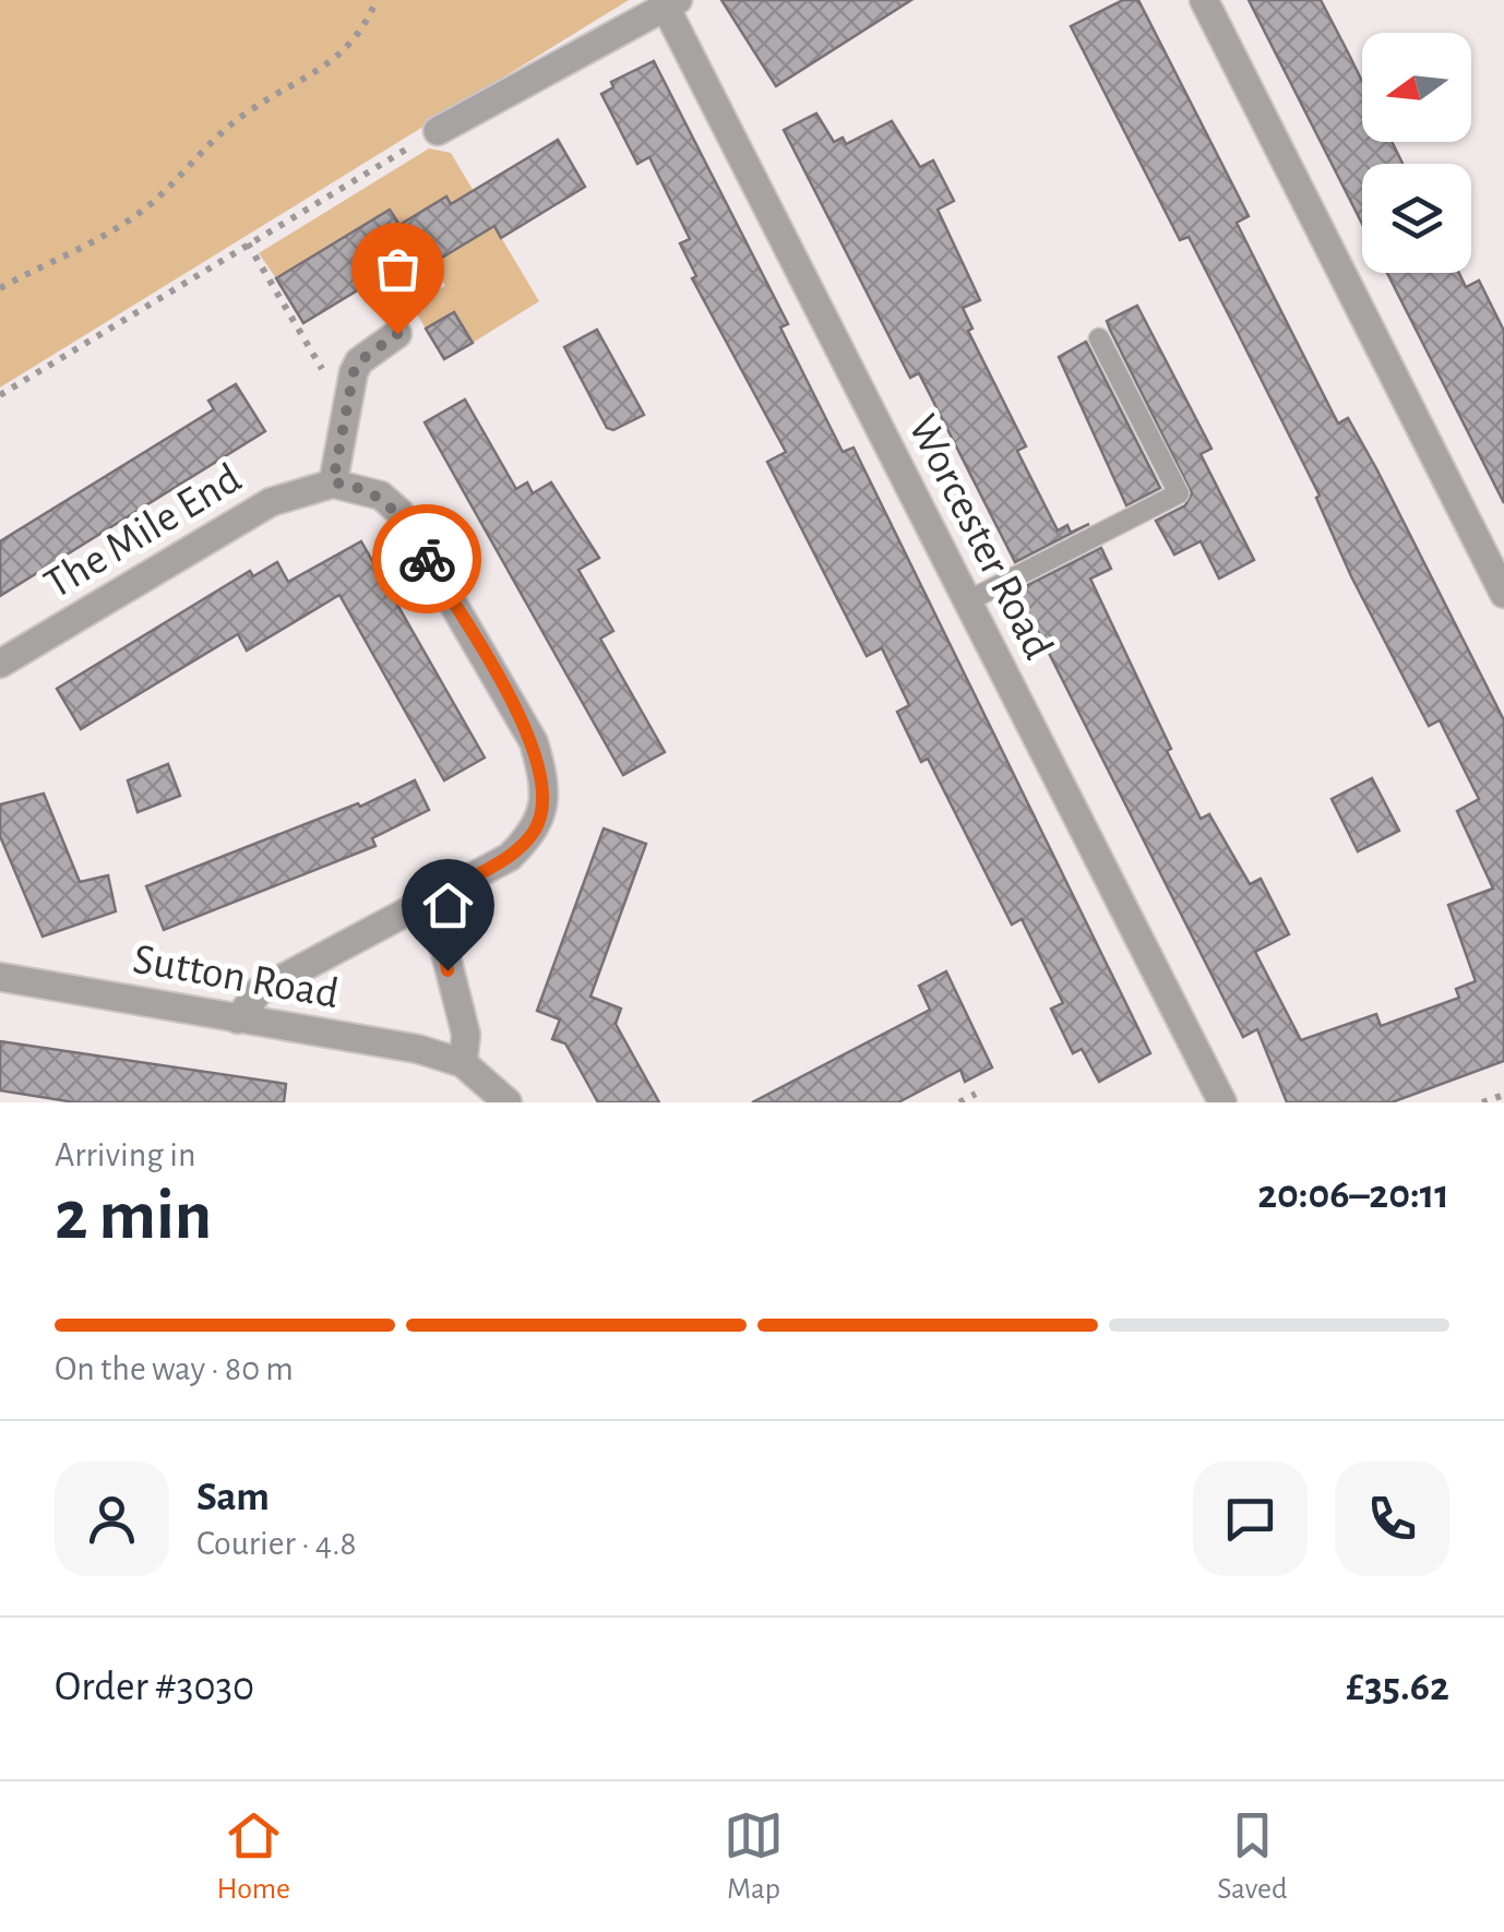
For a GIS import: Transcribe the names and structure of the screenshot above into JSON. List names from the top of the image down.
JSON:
{
  "streets": {
    "street": ["The Mile End", "Worcester Road", "Sutton Road"]
  },
  "north": "left",
  "page": {
    "heading": ["2 min", "Arriving in", "20:06–20:11"],
    "panel": [
      "Sam",
      "Courier · 4.8",
      "Order #3030",
      "£35.62"
    ],
    "bar": "On the way · 80 m",
    "tabs": ["Home", "Map", "Saved"]
  }
}
